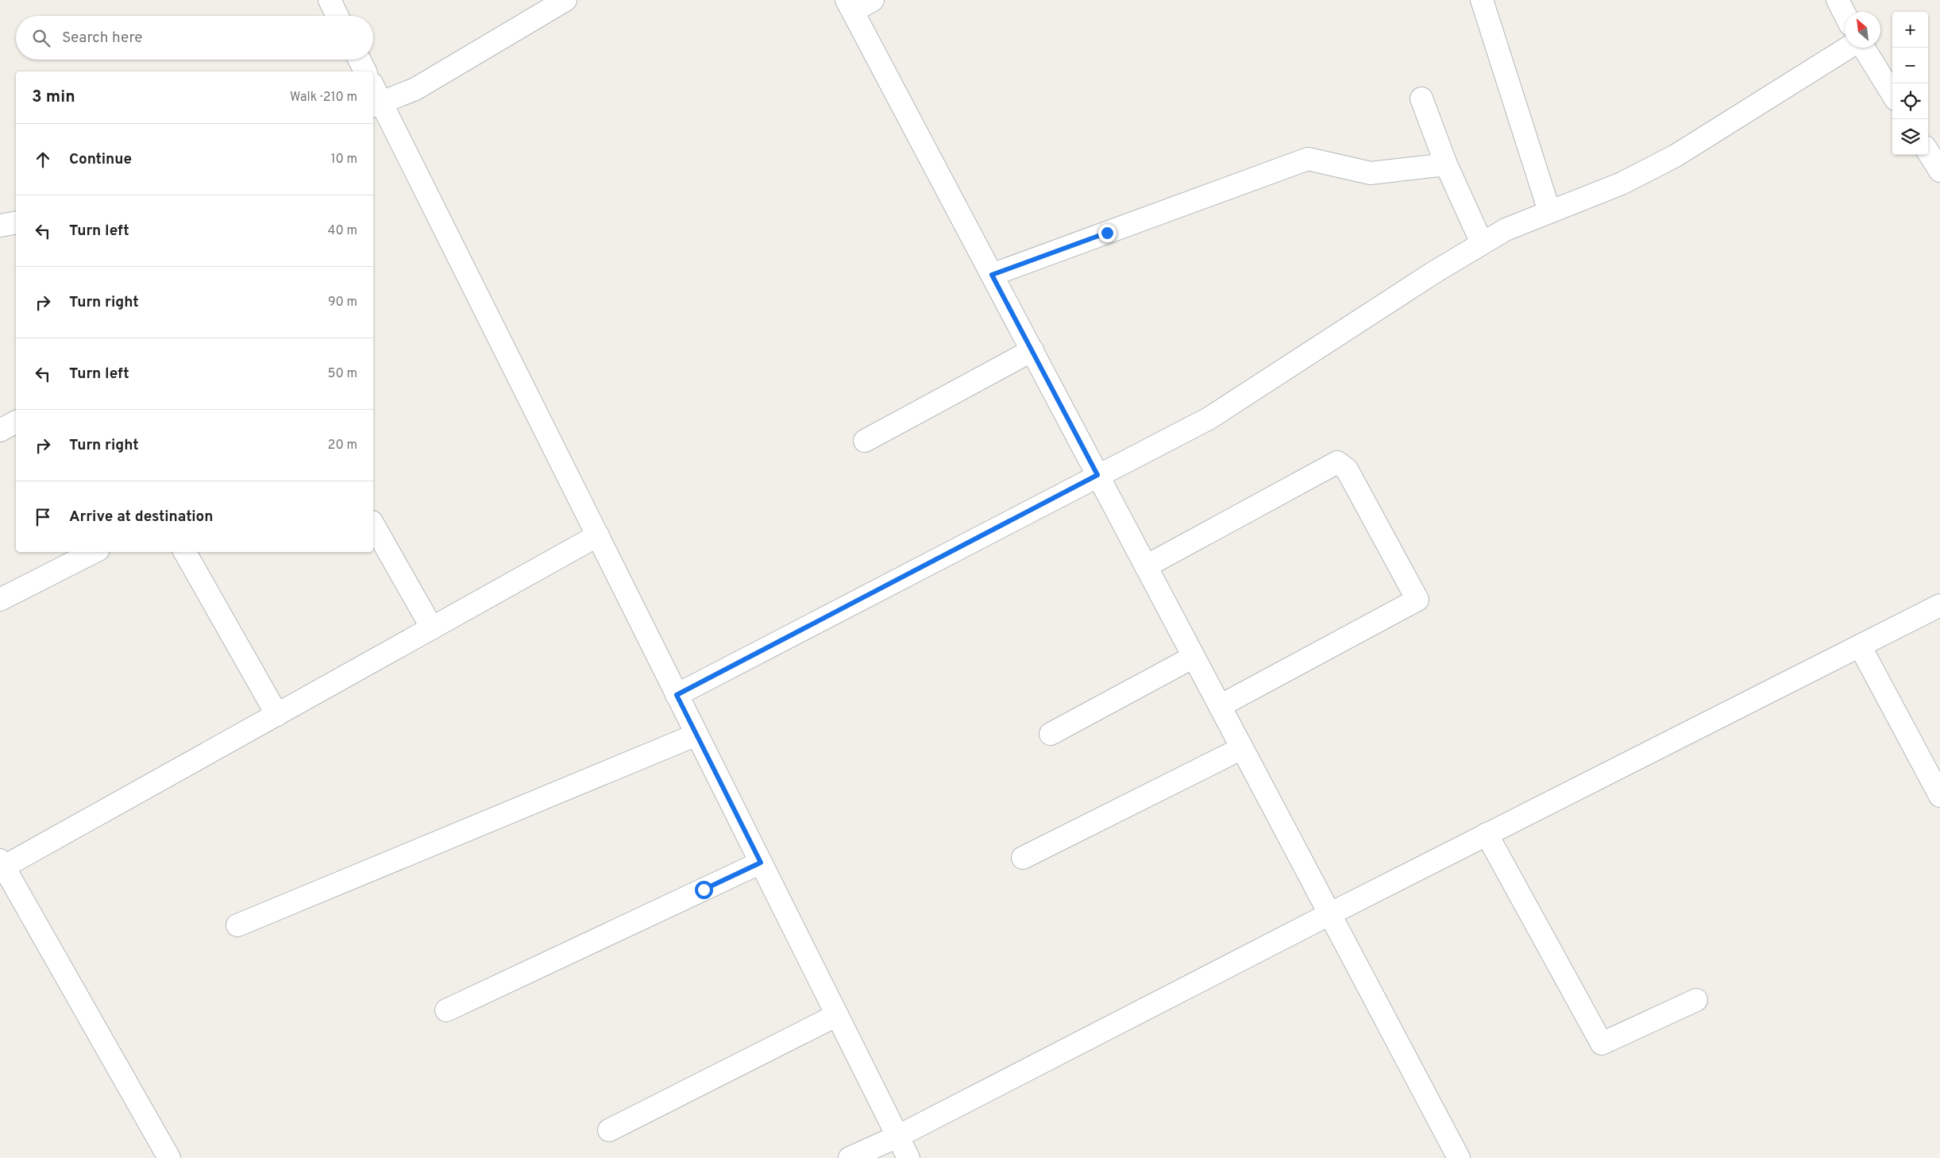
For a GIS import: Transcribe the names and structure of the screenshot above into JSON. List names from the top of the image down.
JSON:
{
  "north": "top left",
  "page": {
    "map_buttons": ["+", "−"],
    "search": "Search here",
    "heading": ["3 min", "Walk · 210 m"],
    "list": [
      ["Continue", "10 m"],
      ["Turn left", "40 m"],
      ["Turn right", "90 m"],
      ["Turn left", "50 m"],
      ["Turn right", "20 m"],
      "Arrive at destination"
    ]
  }
}
